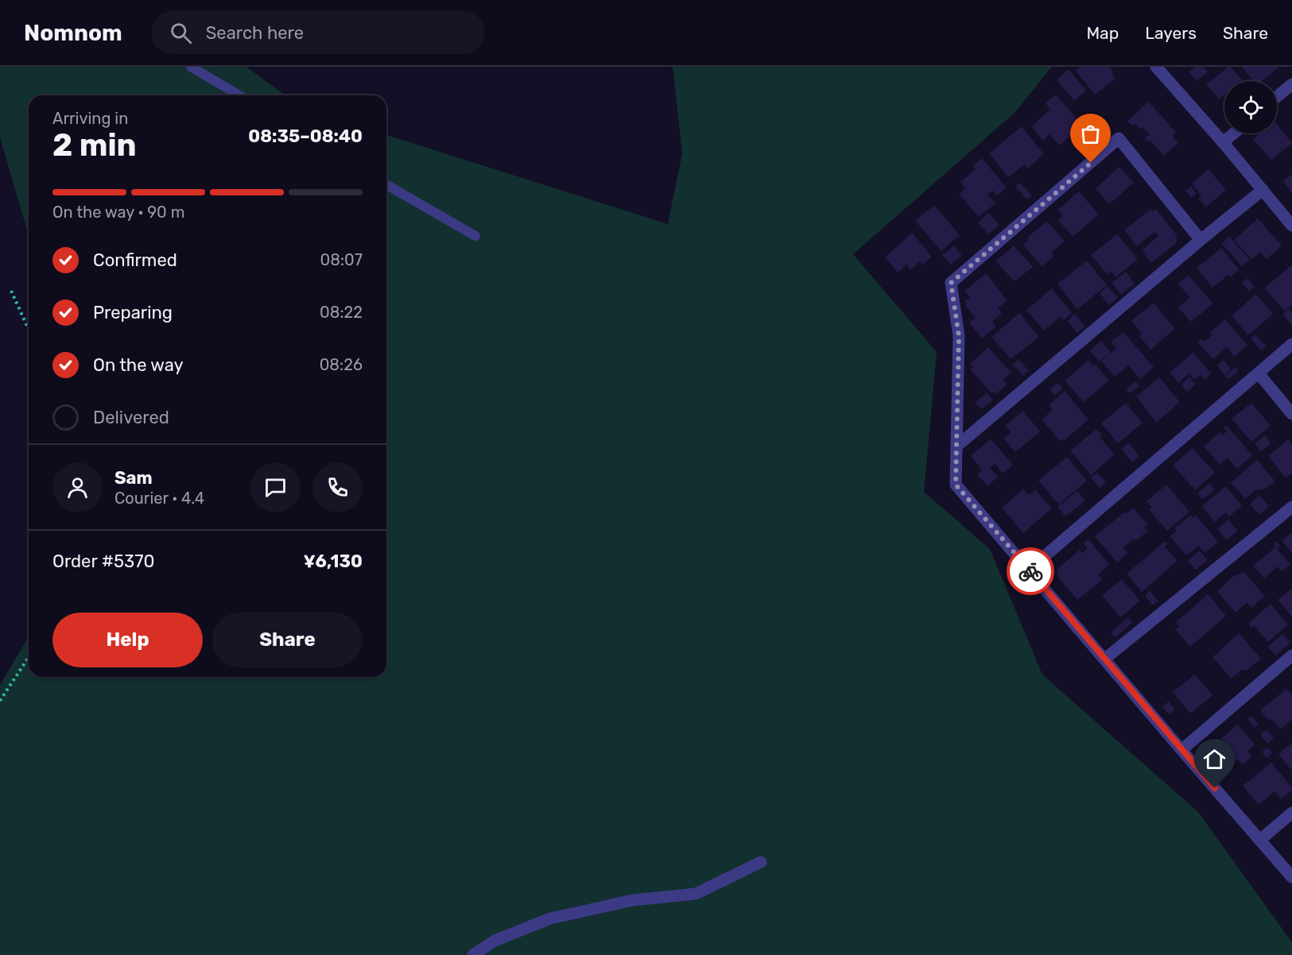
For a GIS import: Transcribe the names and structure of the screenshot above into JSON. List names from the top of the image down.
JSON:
{
  "page": {
    "header": "Nomnom",
    "search": "Search here",
    "nav": ["Map", "Layers", "Share"],
    "heading": ["2 min", "Arriving in", "08:35–08:40"],
    "panel": [
      "Sam",
      "Courier · 4.4",
      "Order #5370",
      "¥6,130"
    ],
    "bar": "On the way · 90 m",
    "list": [
      ["Confirmed", "08:07"],
      ["Preparing", "08:22"],
      ["On the way", "08:26"],
      "Delivered"
    ],
    "buttons": ["Help", "Share"]
  }
}
